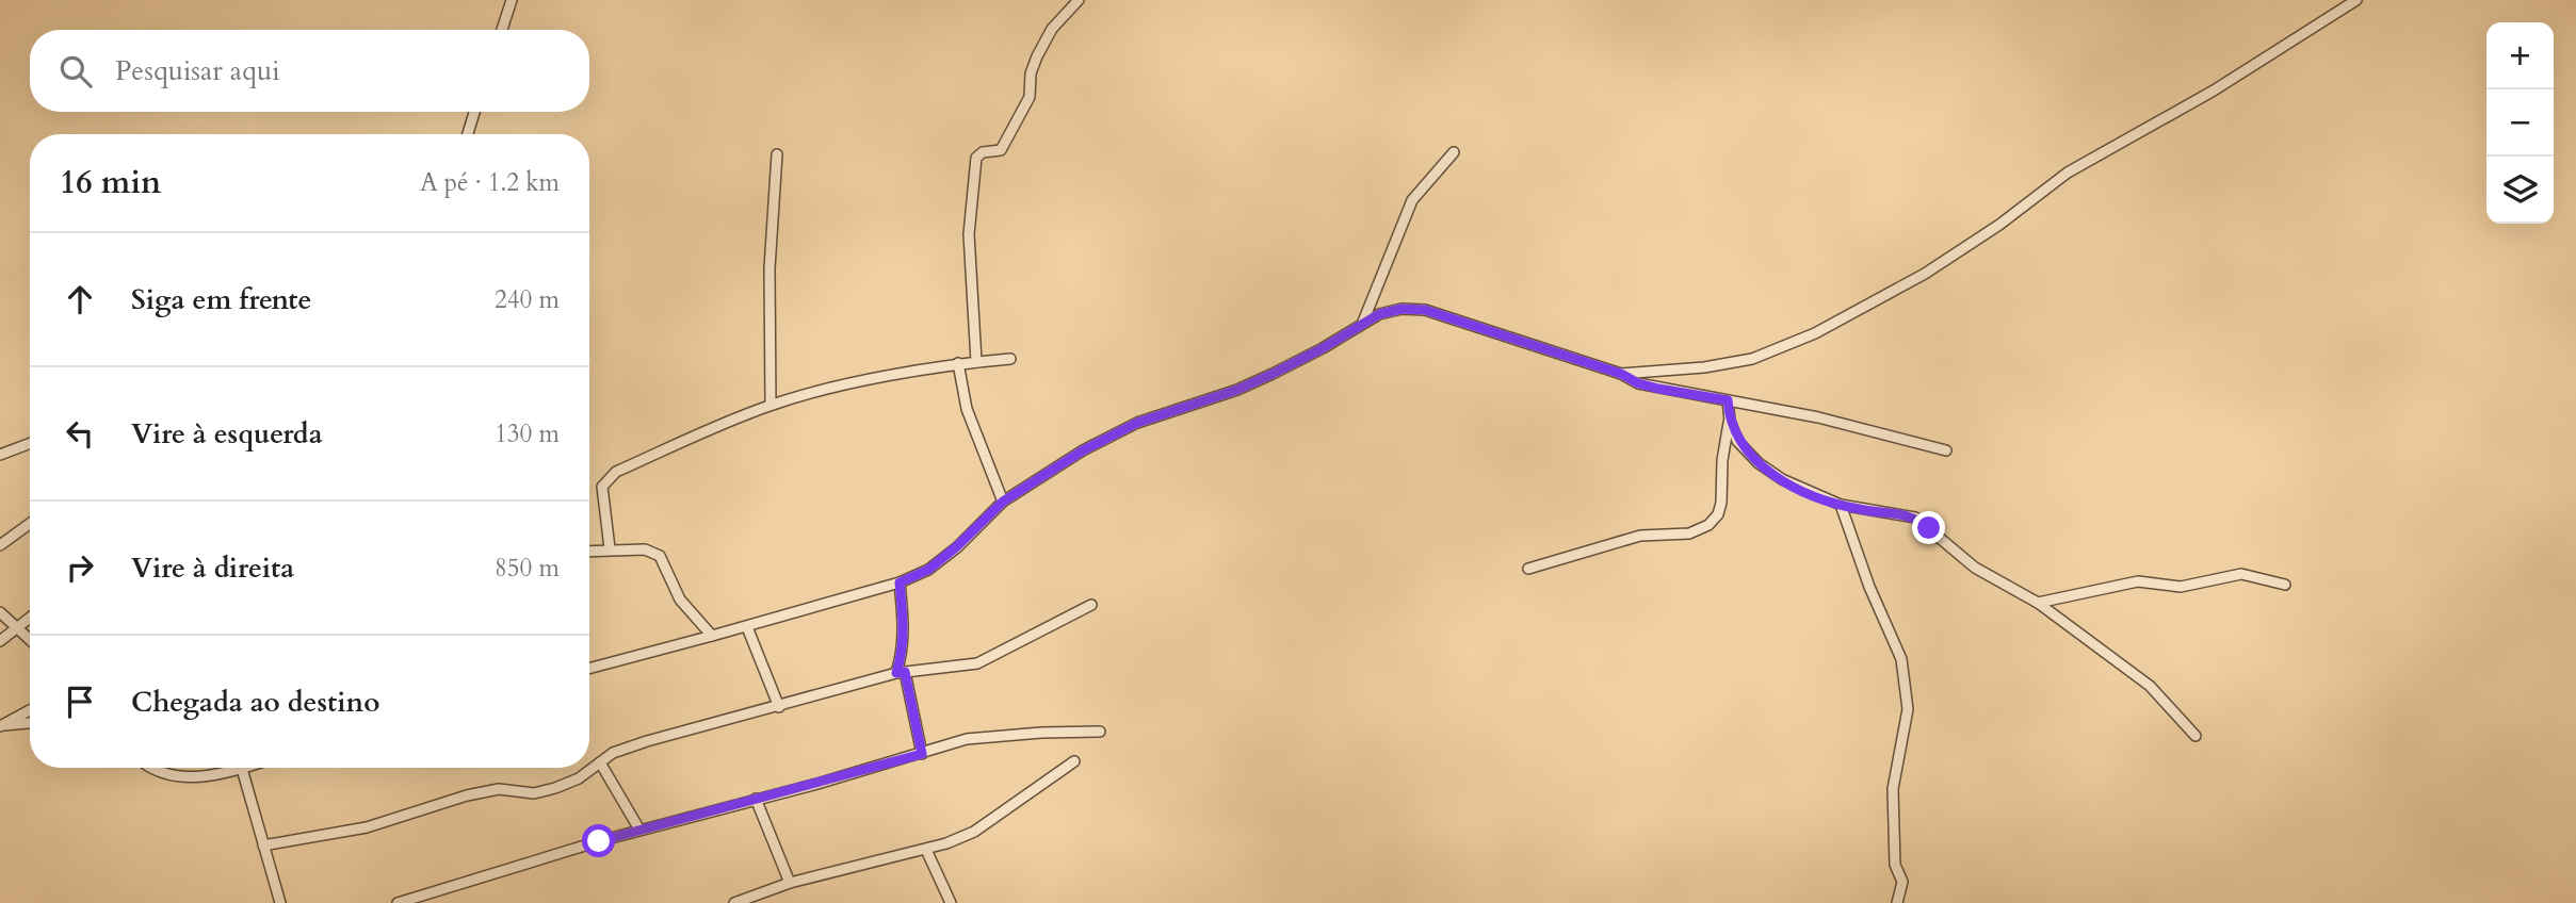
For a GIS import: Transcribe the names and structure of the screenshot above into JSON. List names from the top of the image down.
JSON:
{
  "page": {
    "map_buttons": ["+", "−"],
    "search": "Pesquisar aqui",
    "heading": ["16 min", "A pé · 1.2 km"],
    "list": [
      ["Siga em frente", "240 m"],
      ["Vire à esquerda", "130 m"],
      ["Vire à direita", "850 m"],
      "Chegada ao destino"
    ]
  }
}
